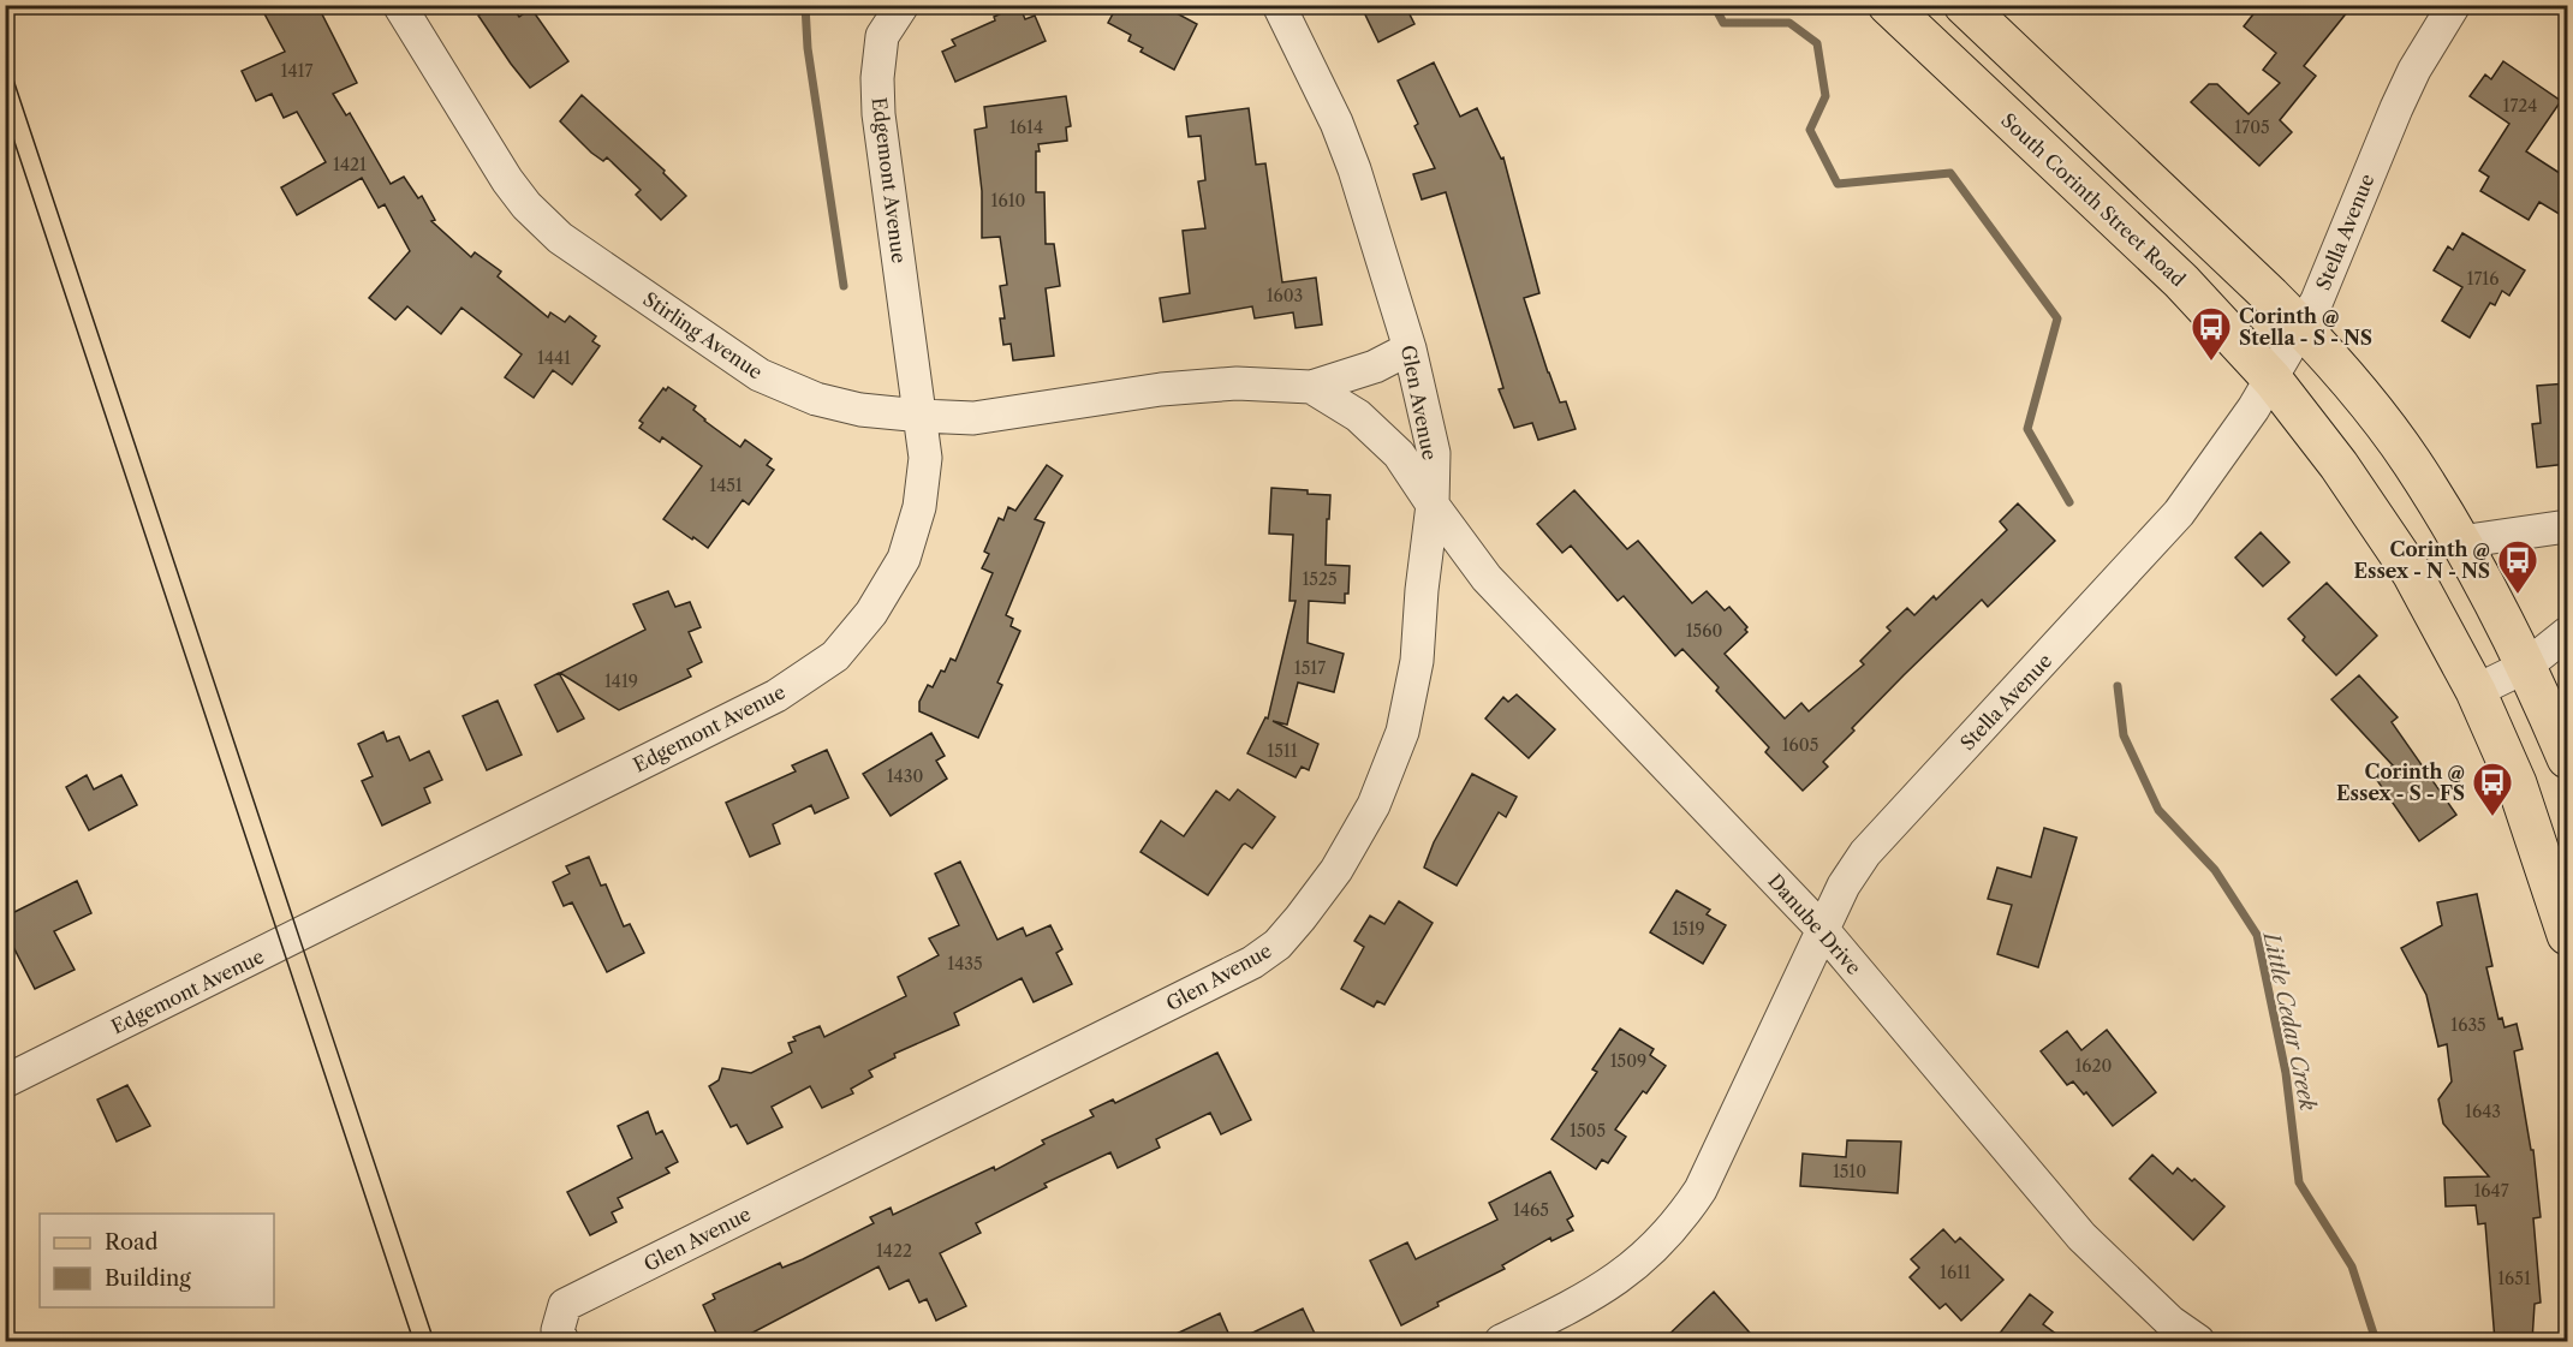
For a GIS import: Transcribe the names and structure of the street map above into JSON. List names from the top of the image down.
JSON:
{
  "streets": {
    "main road": ["South Corinth Street Road"],
    "street": [
      "Edgemont Avenue",
      "Stella Avenue",
      "Stirling Avenue",
      "Glen Avenue",
      "Danube Drive"
    ]
  },
  "crossings": [
    ["Edgemont Avenue", "Stirling Avenue"],
    ["South Corinth Street Road", "Stella Avenue"],
    ["Stella Avenue", "Danube Drive"],
    ["Stirling Avenue", "Glen Avenue"],
    ["Stirling Avenue", "Danube Drive"],
    ["Glen Avenue", "Danube Drive"]
  ],
  "water": ["Little Cedar Creek"],
  "places": {
    "bus stop": ["Corinth @ Stella - S - NS", "Corinth @ Essex - N - NS", "Corinth @ Essex - S - FS"]
  },
  "house_numbers": [
    "1417",
    "1724",
    "1614",
    "1705",
    "1421",
    "1610",
    "1716",
    "1603",
    "1441",
    "1451",
    "1525",
    "1560",
    "1517",
    "1419",
    "1605",
    "1511",
    "1430",
    "1519",
    "1435",
    "1635",
    "1509",
    "1620",
    "1643",
    "1505",
    "1510",
    "1647",
    "1465",
    "1422",
    "1611",
    "1651"
  ],
  "legend": ["Road", "Building"]
}
